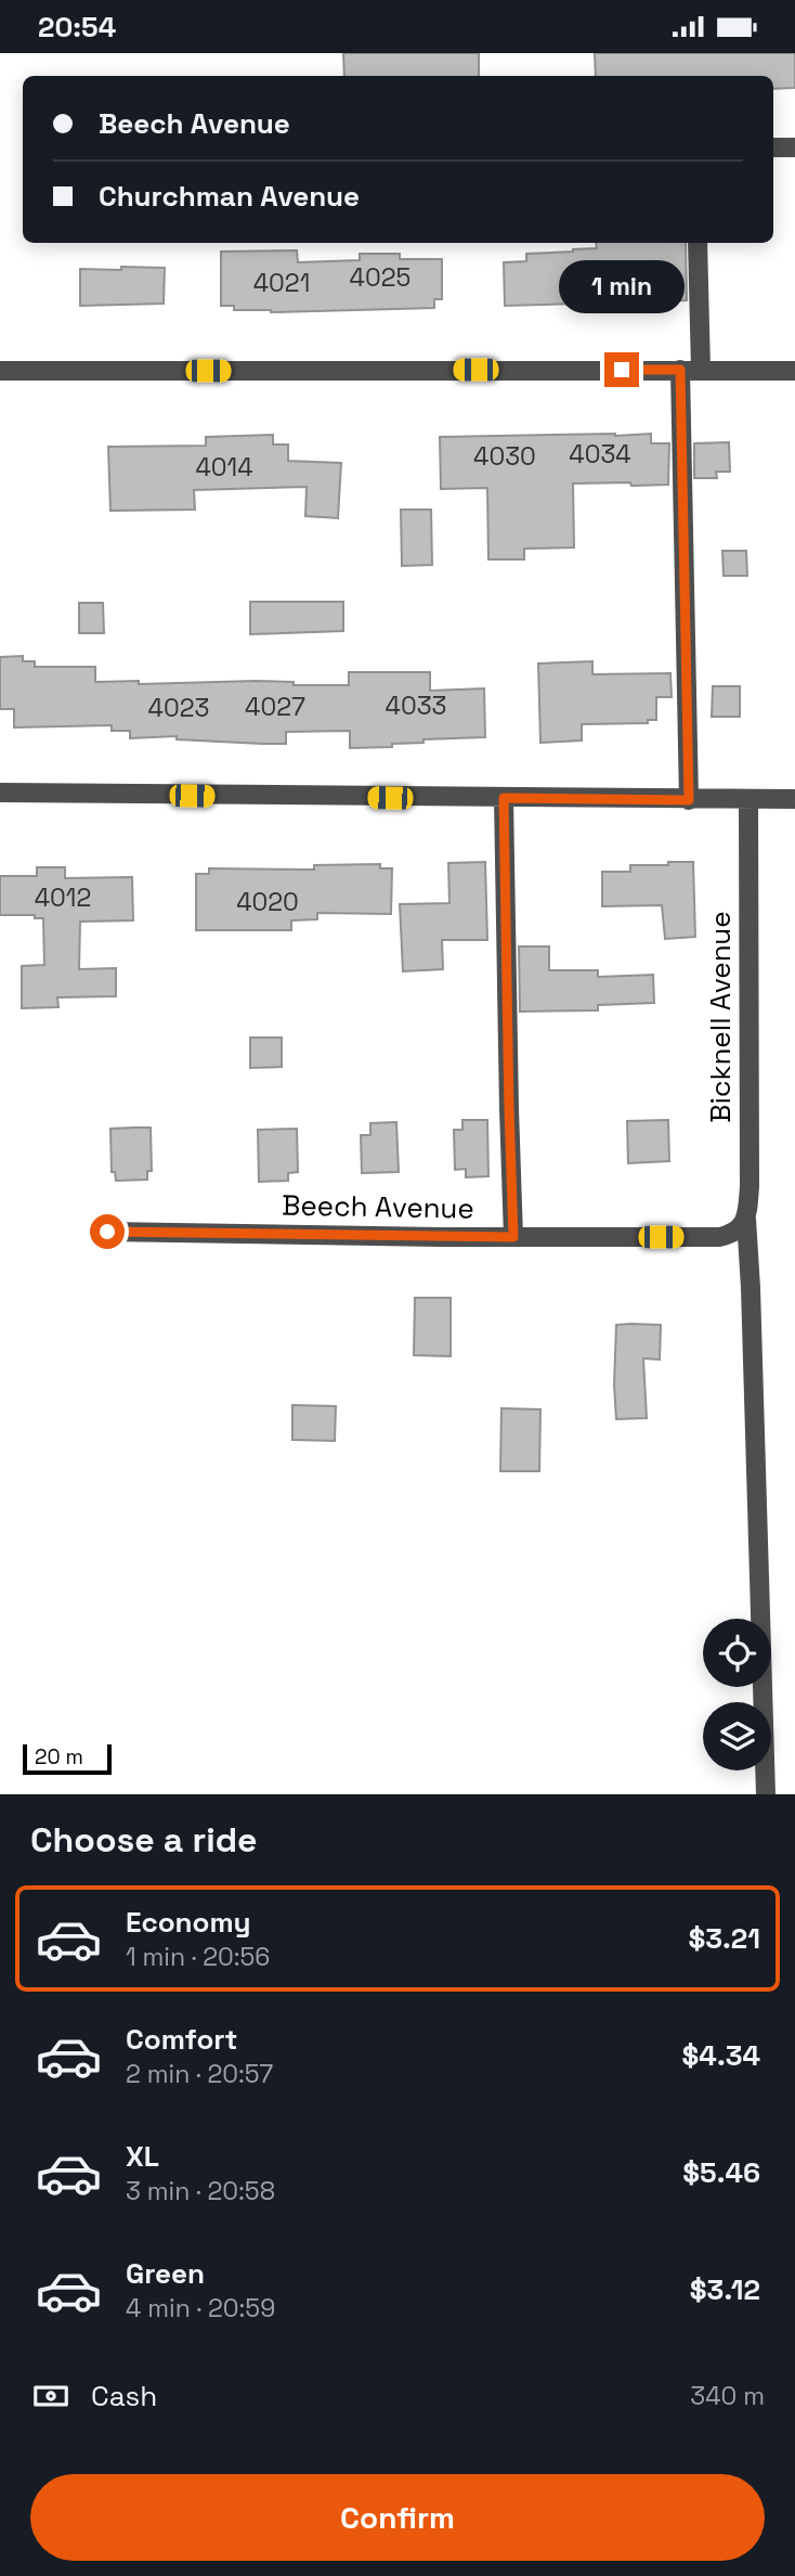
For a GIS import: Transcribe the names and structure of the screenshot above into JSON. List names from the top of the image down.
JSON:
{
  "streets": {
    "street": ["Bicknell Avenue", "Beech Avenue"]
  },
  "crossings": [
    ["Bicknell Avenue", "Beech Avenue"]
  ],
  "house_numbers": [
    "4025",
    "4021",
    "4034",
    "4030",
    "4014",
    "4033",
    "4027",
    "4023",
    "4012",
    "4020"
  ],
  "scale_bar": "20 m",
  "page": {
    "status": "20:54",
    "banner": ["Beech Avenue", "Churchman Avenue"],
    "bubble": "1 min",
    "scale": "20 m",
    "heading": "Choose a ride",
    "list": [
      {
        "name": "Economy",
        "note": "1 min · 20:56",
        "value": "$3.21"
      },
      {
        "name": "Comfort",
        "note": "2 min · 20:57",
        "value": "$4.34"
      },
      {
        "name": "XL",
        "note": "3 min · 20:58",
        "value": "$5.46"
      },
      {
        "name": "Green",
        "note": "4 min · 20:59",
        "value": "$3.12"
      }
    ],
    "pay": ["Cash", "340 m"],
    "buttons": "Confirm"
  }
}
